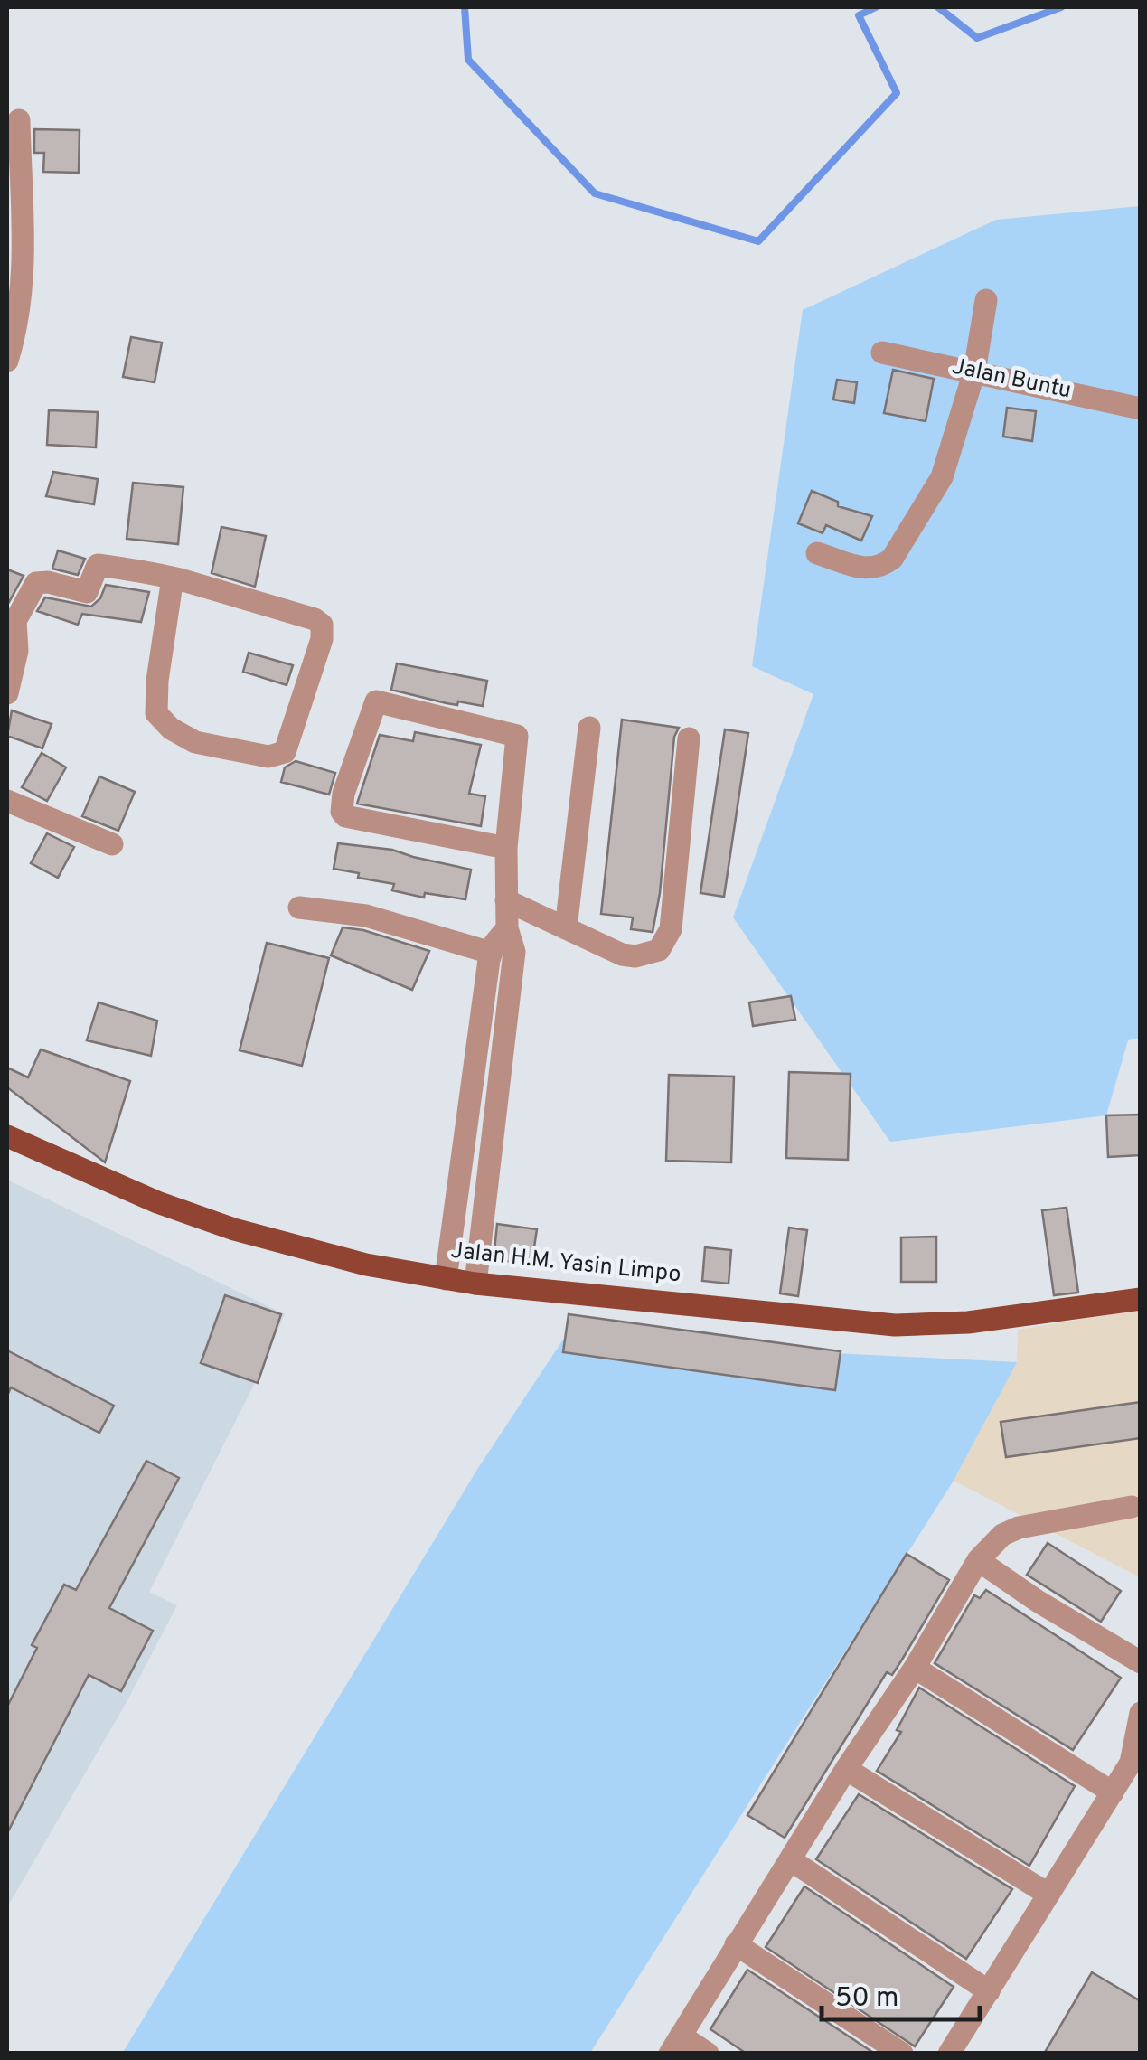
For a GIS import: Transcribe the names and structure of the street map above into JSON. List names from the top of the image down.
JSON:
{
  "streets": {
    "main road": ["Jalan H.M. Yasin Limpo"],
    "street": ["Jalan Buntu"]
  },
  "scale_bar": "50 m"
}
